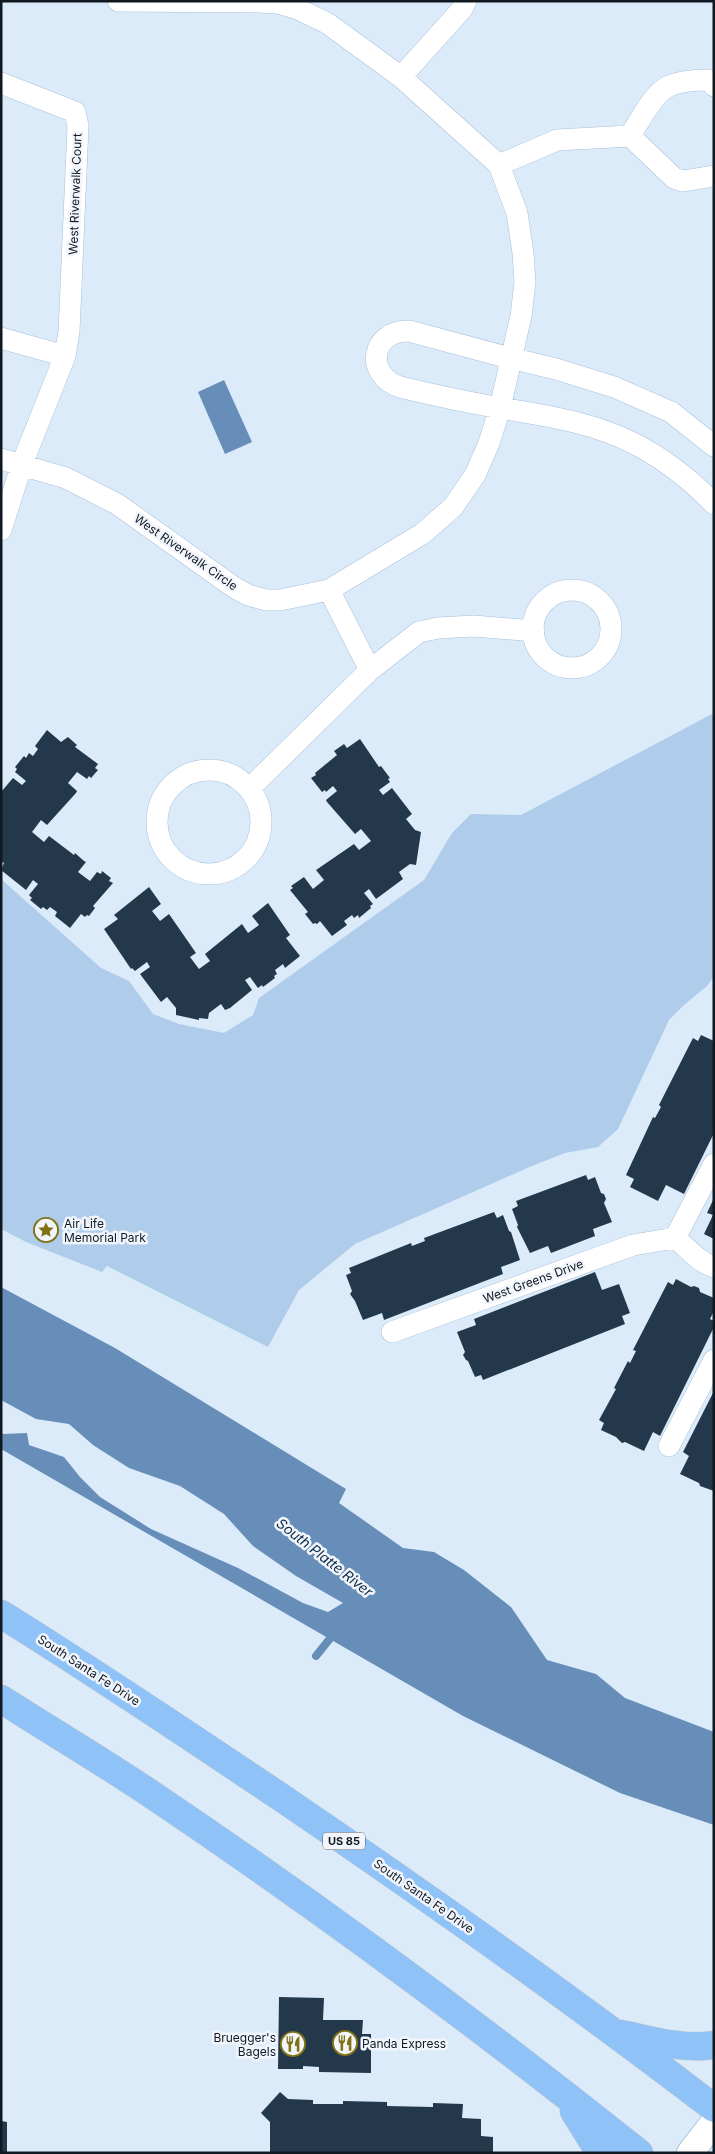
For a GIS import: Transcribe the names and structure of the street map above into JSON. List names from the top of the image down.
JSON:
{
  "streets": {
    "highway": ["South Santa Fe Drive", "US 85"],
    "street": ["West Riverwalk Court", "West Riverwalk Circle", "West Greens Drive"]
  },
  "crossings": [
    ["West Riverwalk Court", "West Riverwalk Circle"]
  ],
  "water": ["South Platte River"],
  "places": {
    "place": ["Air Life Memorial Park"],
    "restaurant": ["Panda Express", "Bruegger's Bagels"]
  }
}
